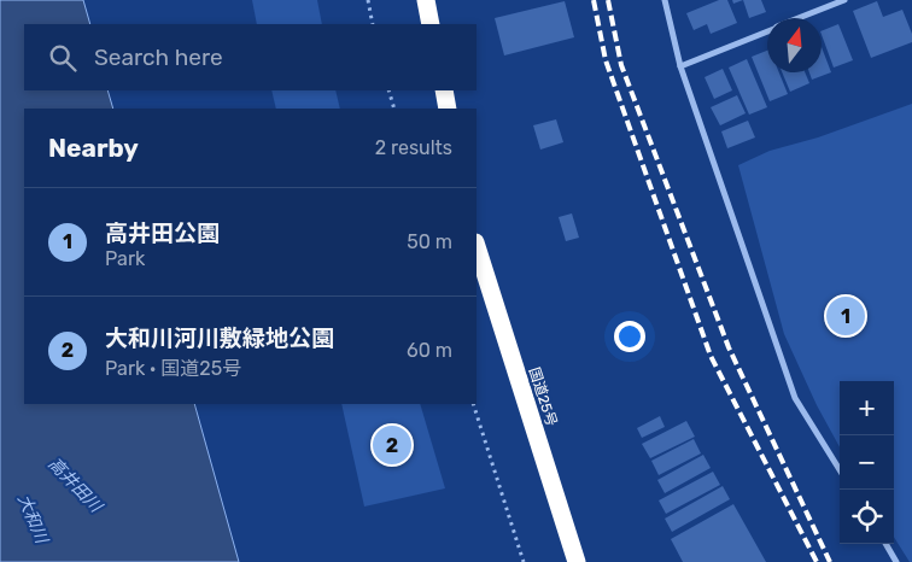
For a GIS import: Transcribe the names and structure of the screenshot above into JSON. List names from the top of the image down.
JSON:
{
  "streets": {
    "highway": ["国道25号"]
  },
  "water": ["高井田川", "大和川"],
  "north": "top",
  "page": {
    "search": "Search here",
    "heading": ["Nearby", "2 results"],
    "list": [
      {
        "mark": "1",
        "name": "高井田公園",
        "note": "Park",
        "value": "50 m"
      },
      {
        "mark": "2",
        "name": "大和川河川敷緑地公園",
        "note": "Park · 国道25号",
        "value": "60 m"
      }
    ],
    "pins": ["1", "2"],
    "map_buttons": ["+", "−"]
  }
}
